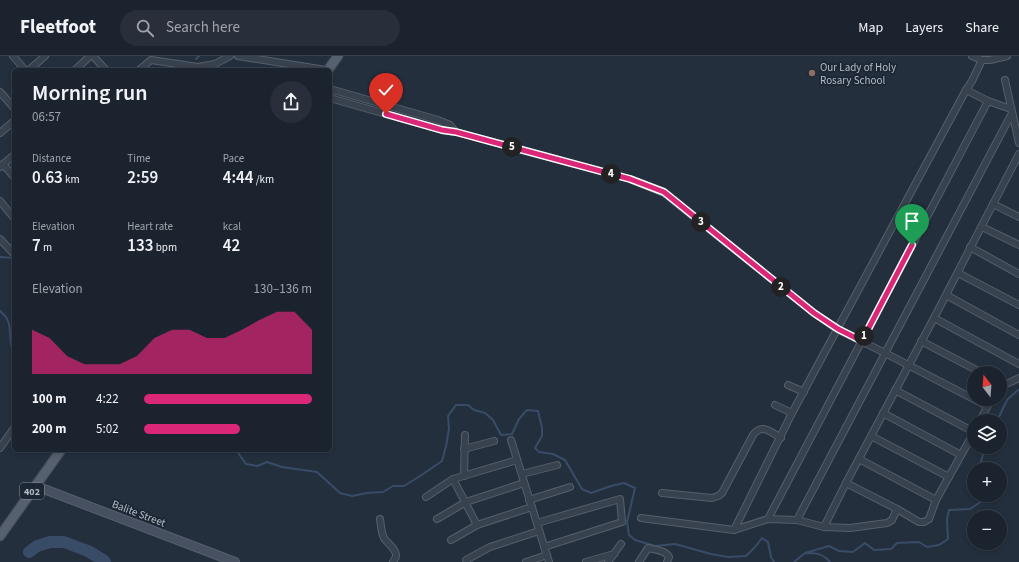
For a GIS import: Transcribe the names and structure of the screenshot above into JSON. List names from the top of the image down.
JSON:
{
  "streets": {
    "main road": ["402"],
    "street": ["Balite Street"]
  },
  "crossings": [
    ["402", "Balite Street"]
  ],
  "places": ["Our Lady of Holy Rosary School"],
  "north": "top",
  "page": {
    "header": "Fleetfoot",
    "search": "Search here",
    "nav": ["Map", "Layers", "Share"],
    "heading": ["Morning run", "06:57"],
    "stats": [
      ["Distance", "0.63 km"],
      ["Time", "2:59"],
      ["Pace", "4:44 /km"],
      ["Elevation", "7 m"],
      ["Heart rate", "133 bpm"],
      ["kcal", "42"]
    ],
    "pins": [
      "5",
      "4",
      "3",
      "2",
      "1"
    ],
    "chart": ["Elevation", "130–136 m"],
    "map_buttons": ["+", "−"],
    "list": [
      {
        "name": "100 m",
        "note": "4:22"
      },
      {
        "name": "200 m",
        "note": "5:02"
      }
    ]
  }
}
